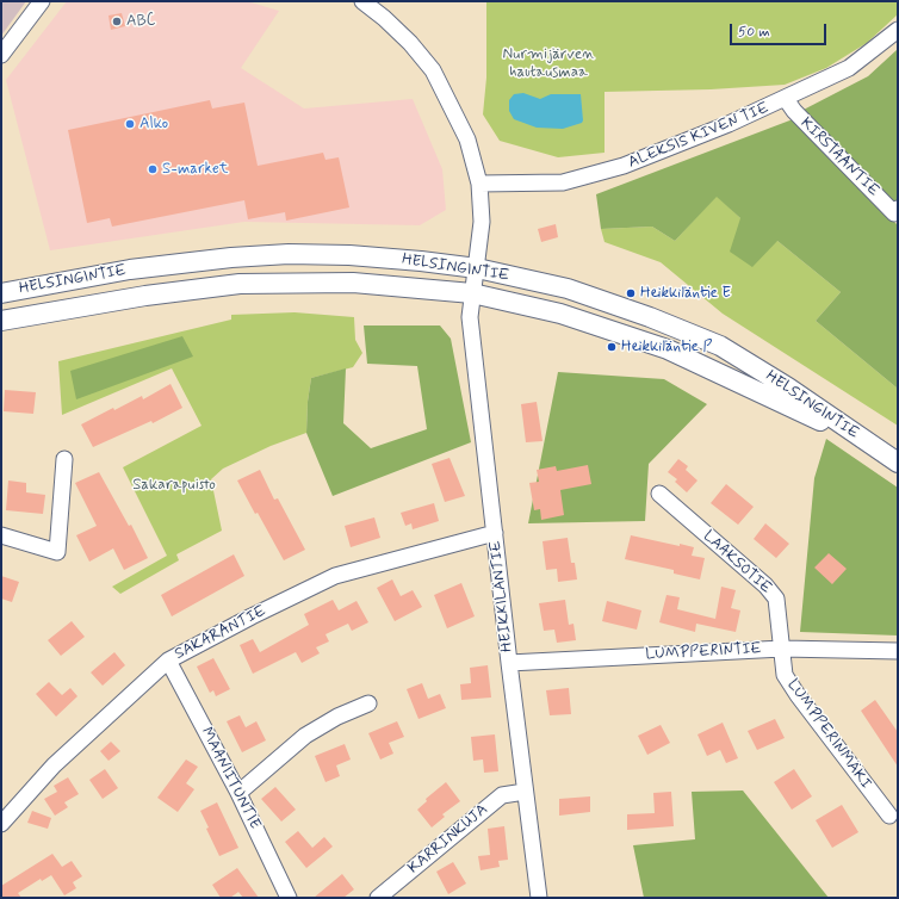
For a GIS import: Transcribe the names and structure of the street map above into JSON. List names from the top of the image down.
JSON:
{
  "streets": {
    "main road": ["HELSINGINTIE"],
    "street": [
      "ALEKSIS KIVEN TIE",
      "KIRSTAANTIE",
      "LAAKSOTIE",
      "HEIKKILÄNTIE",
      "SAKARANTIE",
      "LUMPPERINTIE",
      "LUMPPERINMÄKI",
      "MAANIITUNTIE",
      "KARRINKUJA"
    ]
  },
  "crossings": [
    ["ALEKSIS KIVEN TIE", "KIRSTAANTIE"],
    ["ALEKSIS KIVEN TIE", "HEIKKILÄNTIE"],
    ["HELSINGINTIE", "HEIKKILÄNTIE"],
    ["LAAKSOTIE", "LUMPPERINTIE"],
    ["LAAKSOTIE", "LUMPPERINMÄKI"],
    ["HEIKKILÄNTIE", "SAKARANTIE"],
    ["HEIKKILÄNTIE", "LUMPPERINTIE"],
    ["HEIKKILÄNTIE", "KARRINKUJA"],
    ["SAKARANTIE", "MAANIITUNTIE"],
    ["LUMPPERINTIE", "LUMPPERINMÄKI"]
  ],
  "parks": ["Nurmijärven hautausmaa", "Sakarapuisto"],
  "places": [
    "ABC",
    "Alko",
    "S-market",
    "Heikkiläntie E",
    "Heikkiläntie P"
  ],
  "scale_bar": "50 m"
}
